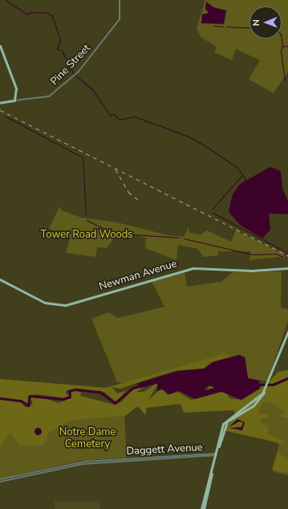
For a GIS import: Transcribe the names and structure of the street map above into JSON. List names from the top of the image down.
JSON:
{
  "streets": {
    "main road": ["Pine Street", "Newman Avenue"],
    "street": ["Daggett Avenue"]
  },
  "parks": ["Tower Road Woods", "Notre Dame Cemetery"],
  "north": "left"
}
